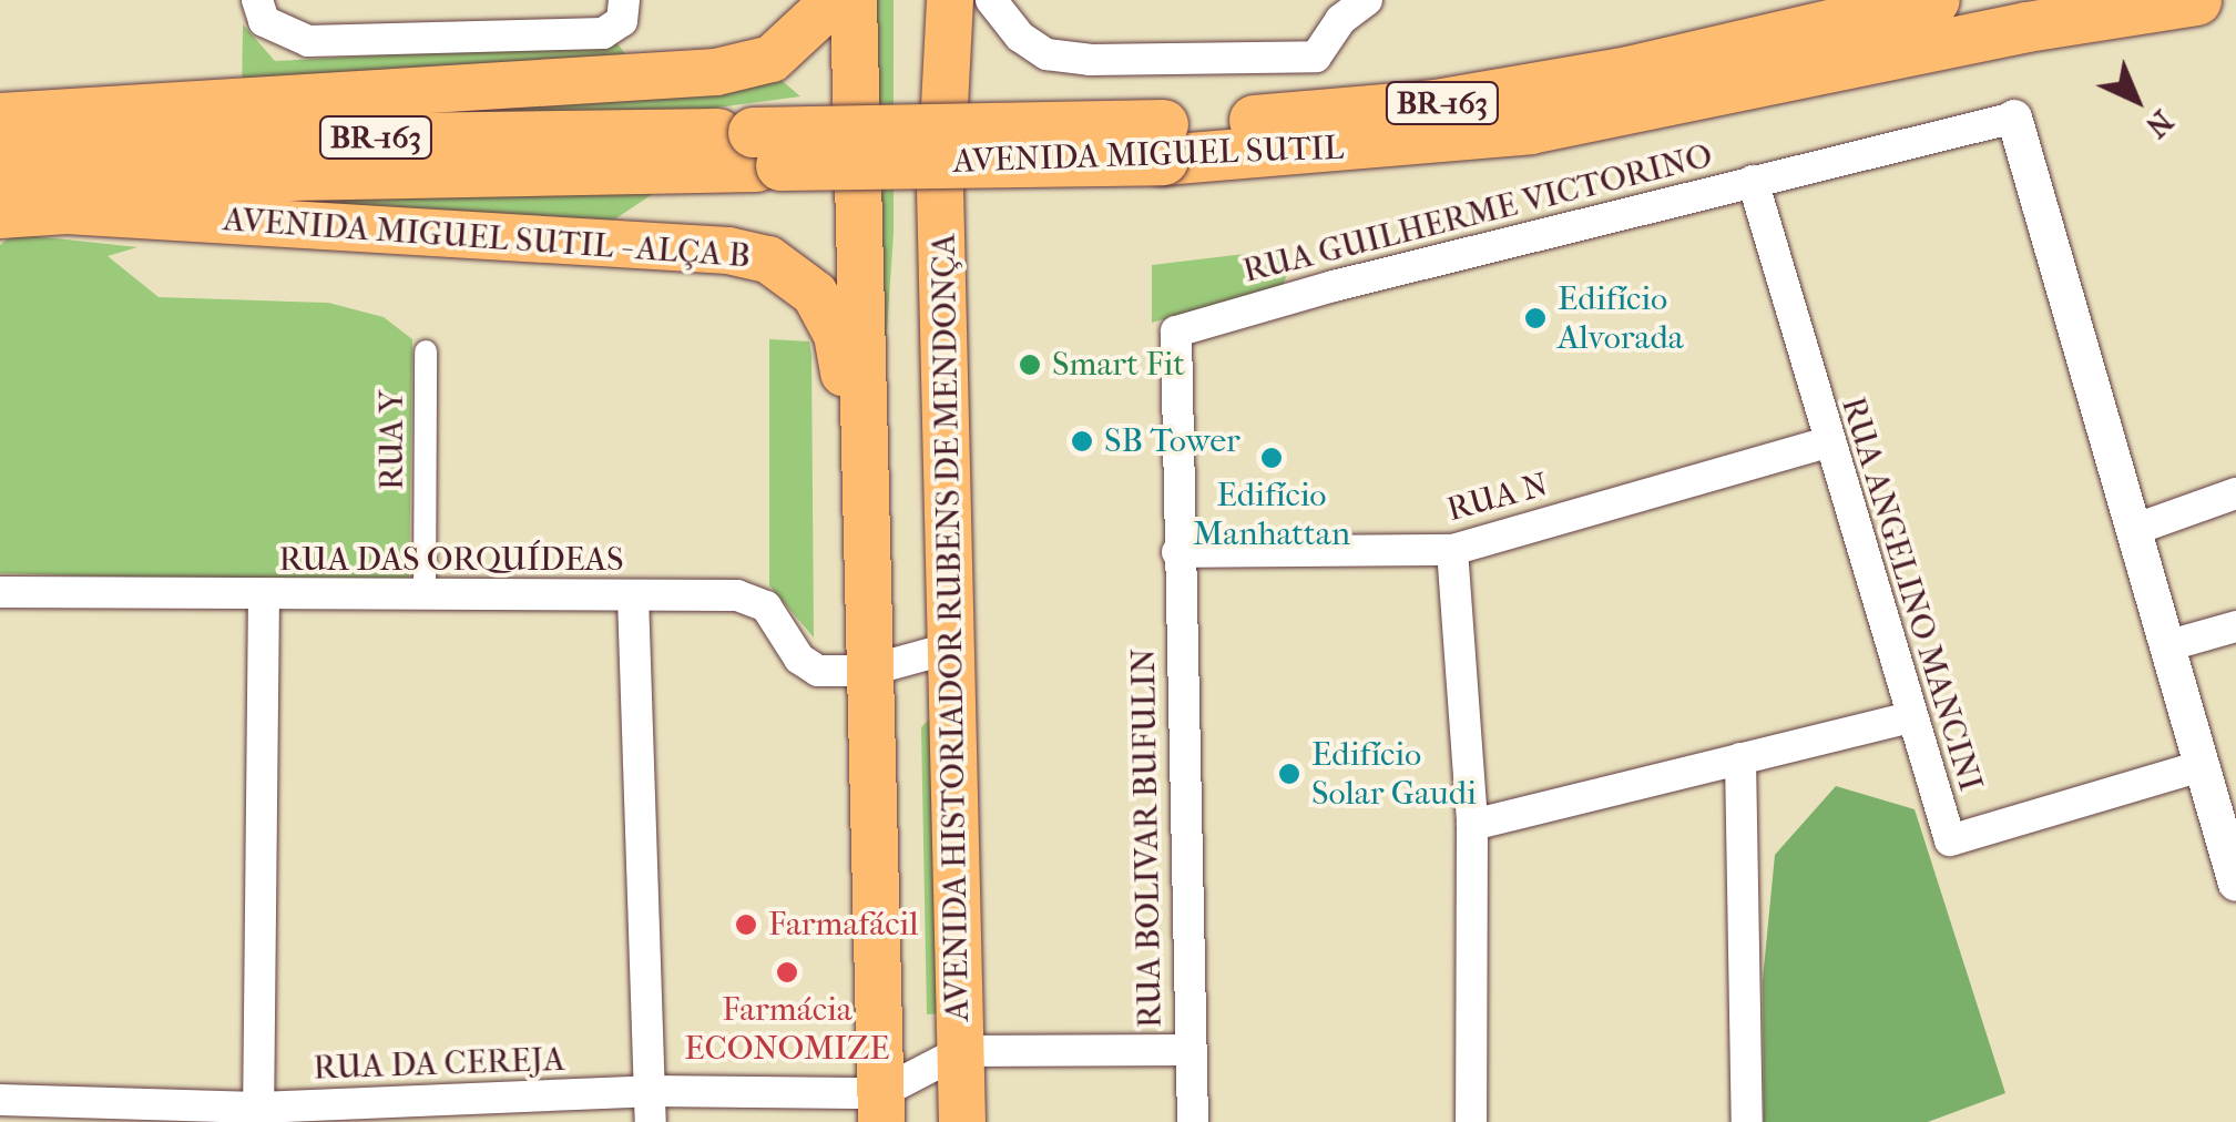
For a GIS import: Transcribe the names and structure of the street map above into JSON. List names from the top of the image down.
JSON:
{
  "streets": {
    "highway": ["BR-163", "AVENIDA MIGUEL SUTIL"],
    "main road": ["AVENIDA MIGUEL SUTIL - ALÇA B", "AVENIDA HISTORIADOR RUBENS DE MENDONÇA"],
    "street": [
      "RUA GUILHERME VICTORINO",
      "RUA Y",
      "RUA N",
      "RUA DAS ORQUÍDEAS",
      "RUA ANGELINO MANCINI",
      "RUA BOLIVAR BUFULIN",
      "RUA DA CEREJA"
    ]
  },
  "crossings": [
    ["BR-163", "AVENIDA MIGUEL SUTIL"],
    ["RUA GUILHERME VICTORINO", "RUA N"],
    ["RUA GUILHERME VICTORINO", "RUA ANGELINO MANCINI"],
    ["RUA GUILHERME VICTORINO", "RUA BOLIVAR BUFULIN"],
    ["RUA Y", "RUA DAS ORQUÍDEAS"],
    ["RUA N", "RUA ANGELINO MANCINI"],
    ["RUA N", "RUA BOLIVAR BUFULIN"]
  ],
  "places": [
    "Edifício Alvorada",
    "Smart Fit",
    "SB Tower",
    "Edifício Manhattan",
    "Edifício Solar Gaudi",
    "Farmafácil",
    "Farmácia ECONOMIZE"
  ],
  "north": "bottom right"
}
